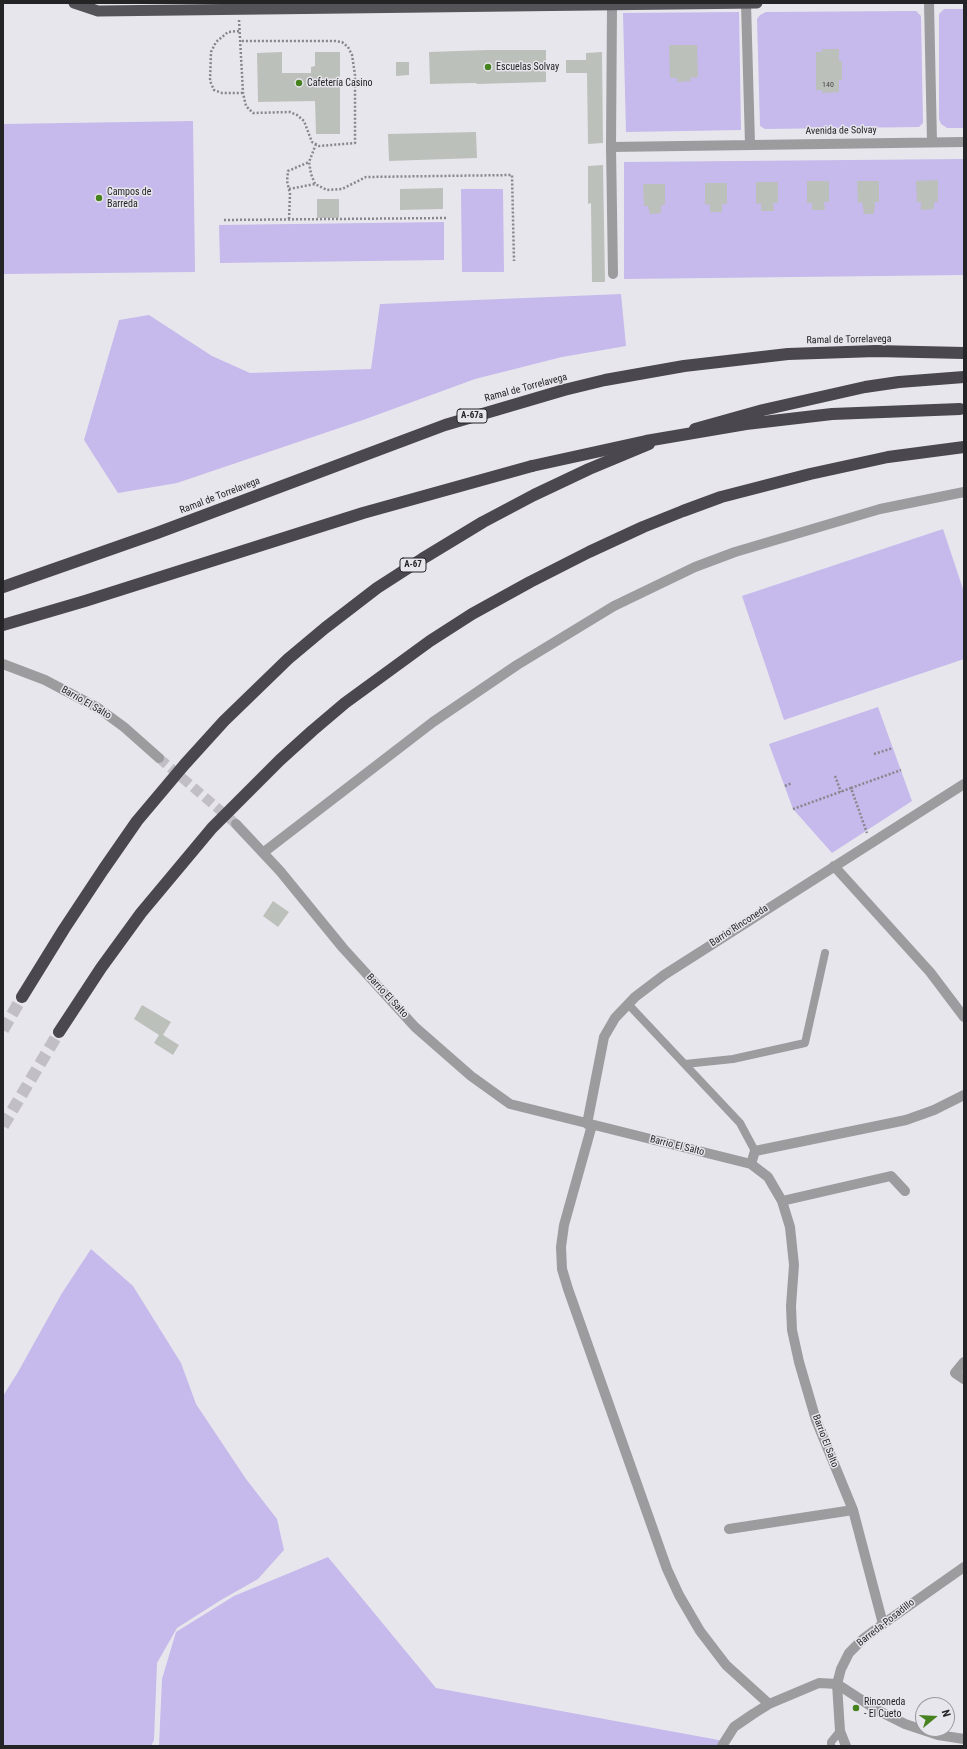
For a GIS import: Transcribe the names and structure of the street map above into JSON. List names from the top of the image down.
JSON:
{
  "streets": {
    "highway": ["Ramal de Torrelavega", "A-67a", "A-67"],
    "street": [
      "Avenida de Solvay",
      "Barrio El Salto",
      "Barrio Rinconeda",
      "Barreda-Posadillo"
    ]
  },
  "crossings": [
    ["Barrio El Salto", "Barrio Rinconeda"],
    ["Barrio El Salto", "Barreda-Posadillo"]
  ],
  "places": [
    "Escuelas Solvay",
    "Cafetería Casino",
    "Campos de Barreda",
    "Rinconeda - El Cueto"
  ],
  "house_numbers": ["140"],
  "north": "right"
}
